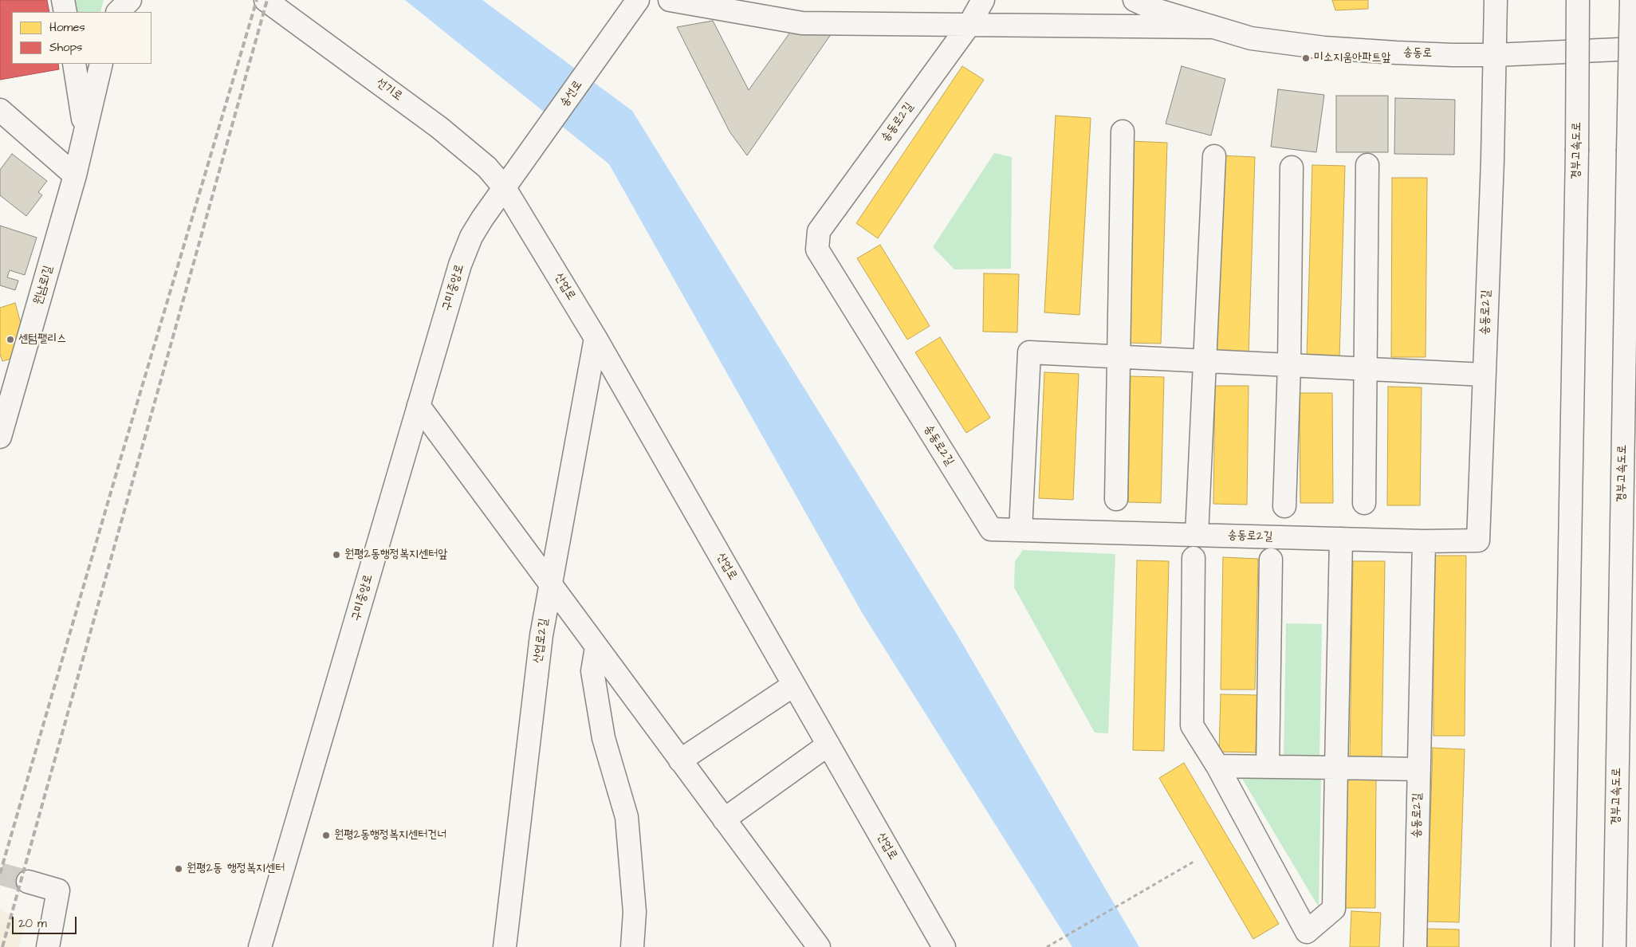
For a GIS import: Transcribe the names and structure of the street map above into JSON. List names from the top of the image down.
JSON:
{
  "streets": {
    "main road": [
      "송동로",
      "선기로",
      "송선로",
      "송동로2길",
      "경부고속도로",
      "원남로1길",
      "산업로",
      "구미중앙로",
      "산업로2길"
    ]
  },
  "crossings": [
    ["송동로", "송동로2길"],
    ["선기로", "송선로"],
    ["선기로", "산업로"],
    ["선기로", "구미중앙로"],
    ["송선로", "산업로"],
    ["송선로", "구미중앙로"],
    ["산업로", "구미중앙로"],
    ["산업로", "산업로2길"]
  ],
  "places": [
    "미소지움아파트앞",
    "센텀팰리스",
    "원평2동행정복지센터앞",
    "원평2동행정복지센터건너",
    "원평2동 행정복지센터"
  ],
  "legend": ["Homes", "Shops"],
  "scale_bar": "20 m"
}
